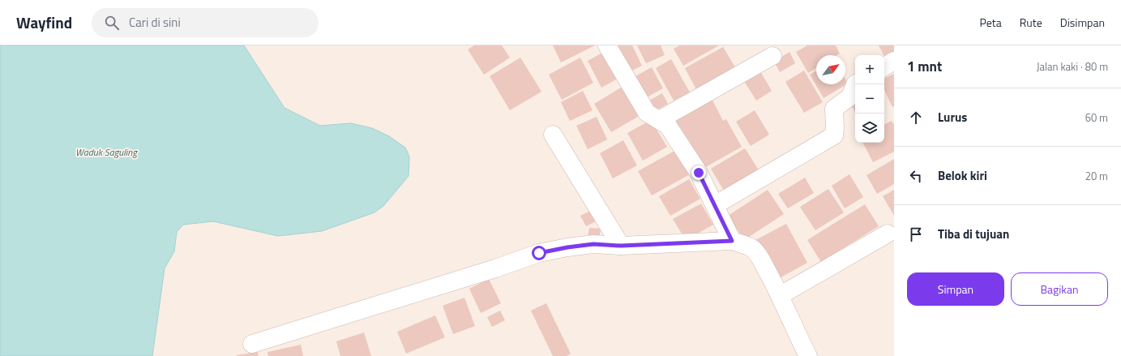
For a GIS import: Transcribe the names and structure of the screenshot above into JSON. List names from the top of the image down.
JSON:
{
  "water": ["Waduk Saguling"],
  "north": "top right",
  "page": {
    "header": "Wayfind",
    "search": "Cari di sini",
    "nav": ["Peta", "Rute", "Disimpan"],
    "heading": ["1 mnt", "Jalan kaki · 80 m"],
    "map_buttons": ["+", "−"],
    "list": [
      ["Lurus", "60 m"],
      ["Belok kiri", "20 m"],
      "Tiba di tujuan"
    ],
    "buttons": ["Simpan", "Bagikan"]
  }
}
